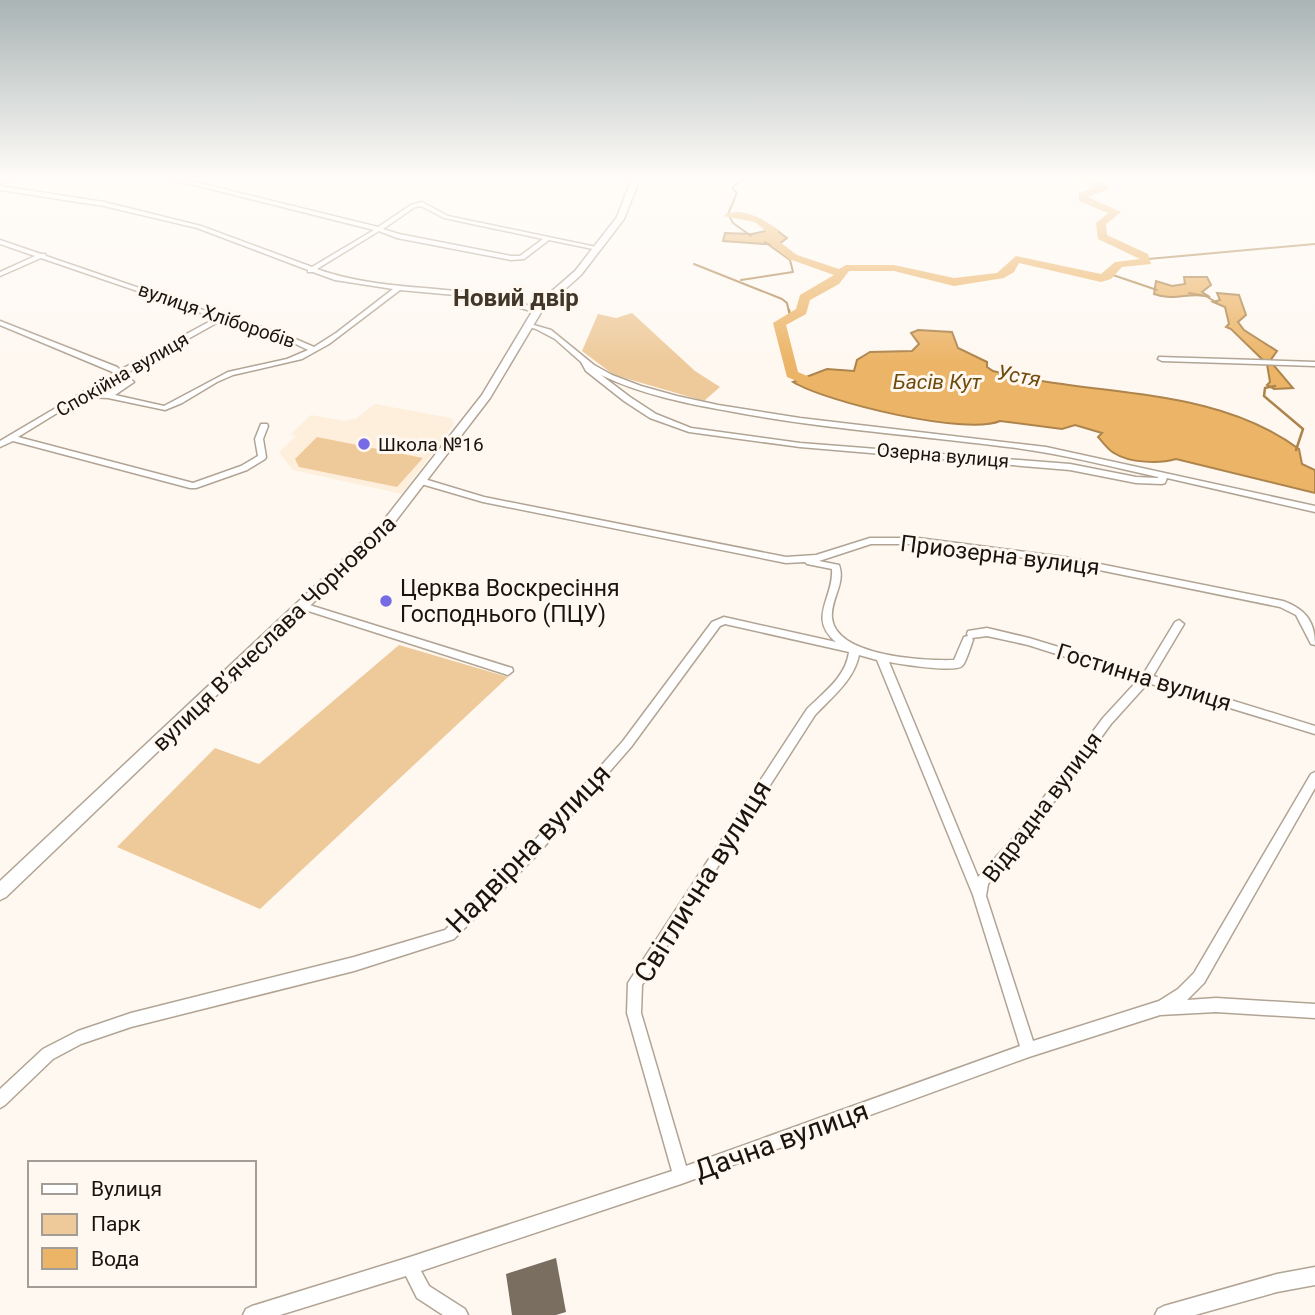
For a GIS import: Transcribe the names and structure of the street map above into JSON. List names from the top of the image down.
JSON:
{
  "streets": {
    "main road": ["вулиця Вʼячеслава Чорновола"],
    "street": [
      "вулиця Хліборобів",
      "Спокійна вулиця",
      "Озерна вулиця",
      "Приозерна вулиця",
      "Гостинна вулиця",
      "Відрадна вулиця",
      "Надвірна вулиця",
      "Світлична вулиця",
      "Дачна вулиця"
    ]
  },
  "crossings": [
    ["вулиця Хліборобів", "Спокійна вулиця"],
    ["Приозерна вулиця", "вулиця Вʼячеслава Чорновола"],
    ["Приозерна вулиця", "Гостинна вулиця"],
    ["Гостинна вулиця", "Відрадна вулиця"],
    ["Гостинна вулиця", "Надвірна вулиця"],
    ["Гостинна вулиця", "Світлична вулиця"],
    ["Відрадна вулиця", "Дачна вулиця"],
    ["Надвірна вулиця", "Світлична вулиця"],
    ["Світлична вулиця", "Дачна вулиця"]
  ],
  "districts": ["Новий двір"],
  "water": ["Устя", "Басів Кут"],
  "places": ["Школа №16", "Церква Воскресіння Господнього (ПЦУ)"],
  "legend": ["Вулиця", "Парк", "Вода"]
}
